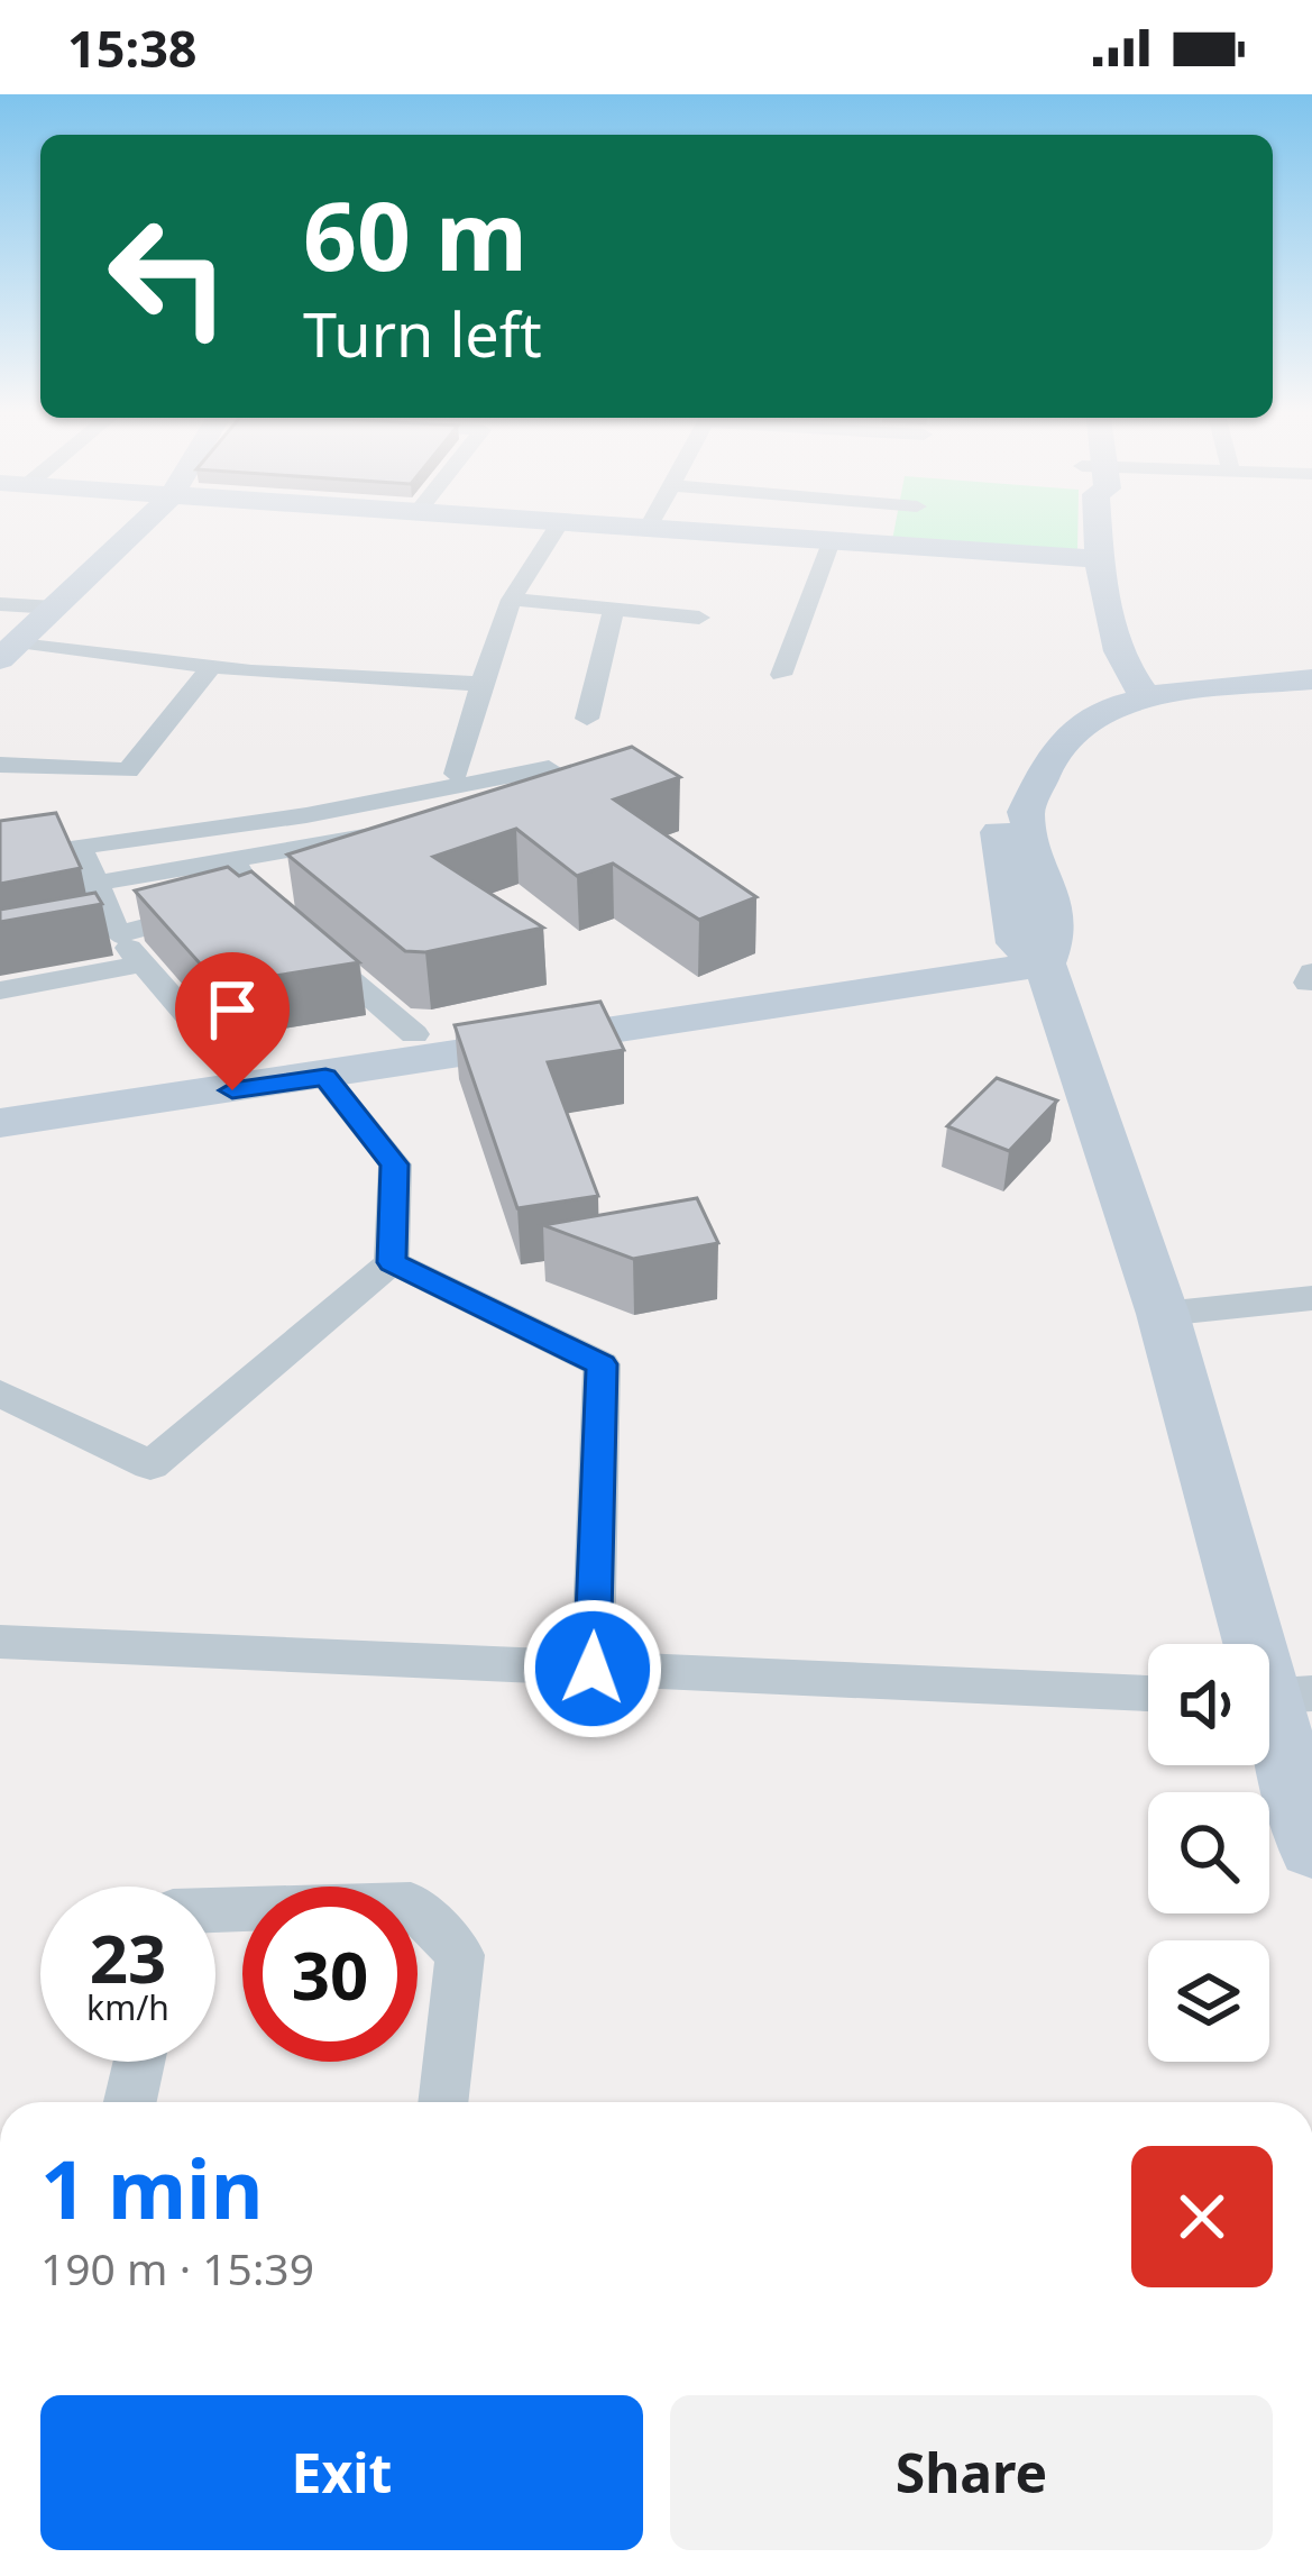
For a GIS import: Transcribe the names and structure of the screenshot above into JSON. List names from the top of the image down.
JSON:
{
  "page": {
    "status": "15:38",
    "turn": ["60 m", "Turn left"],
    "speed": "23 km/h",
    "limit": "30",
    "heading": ["1 min", "190 m · 15:39"],
    "buttons": ["Exit", "Share"]
  }
}
